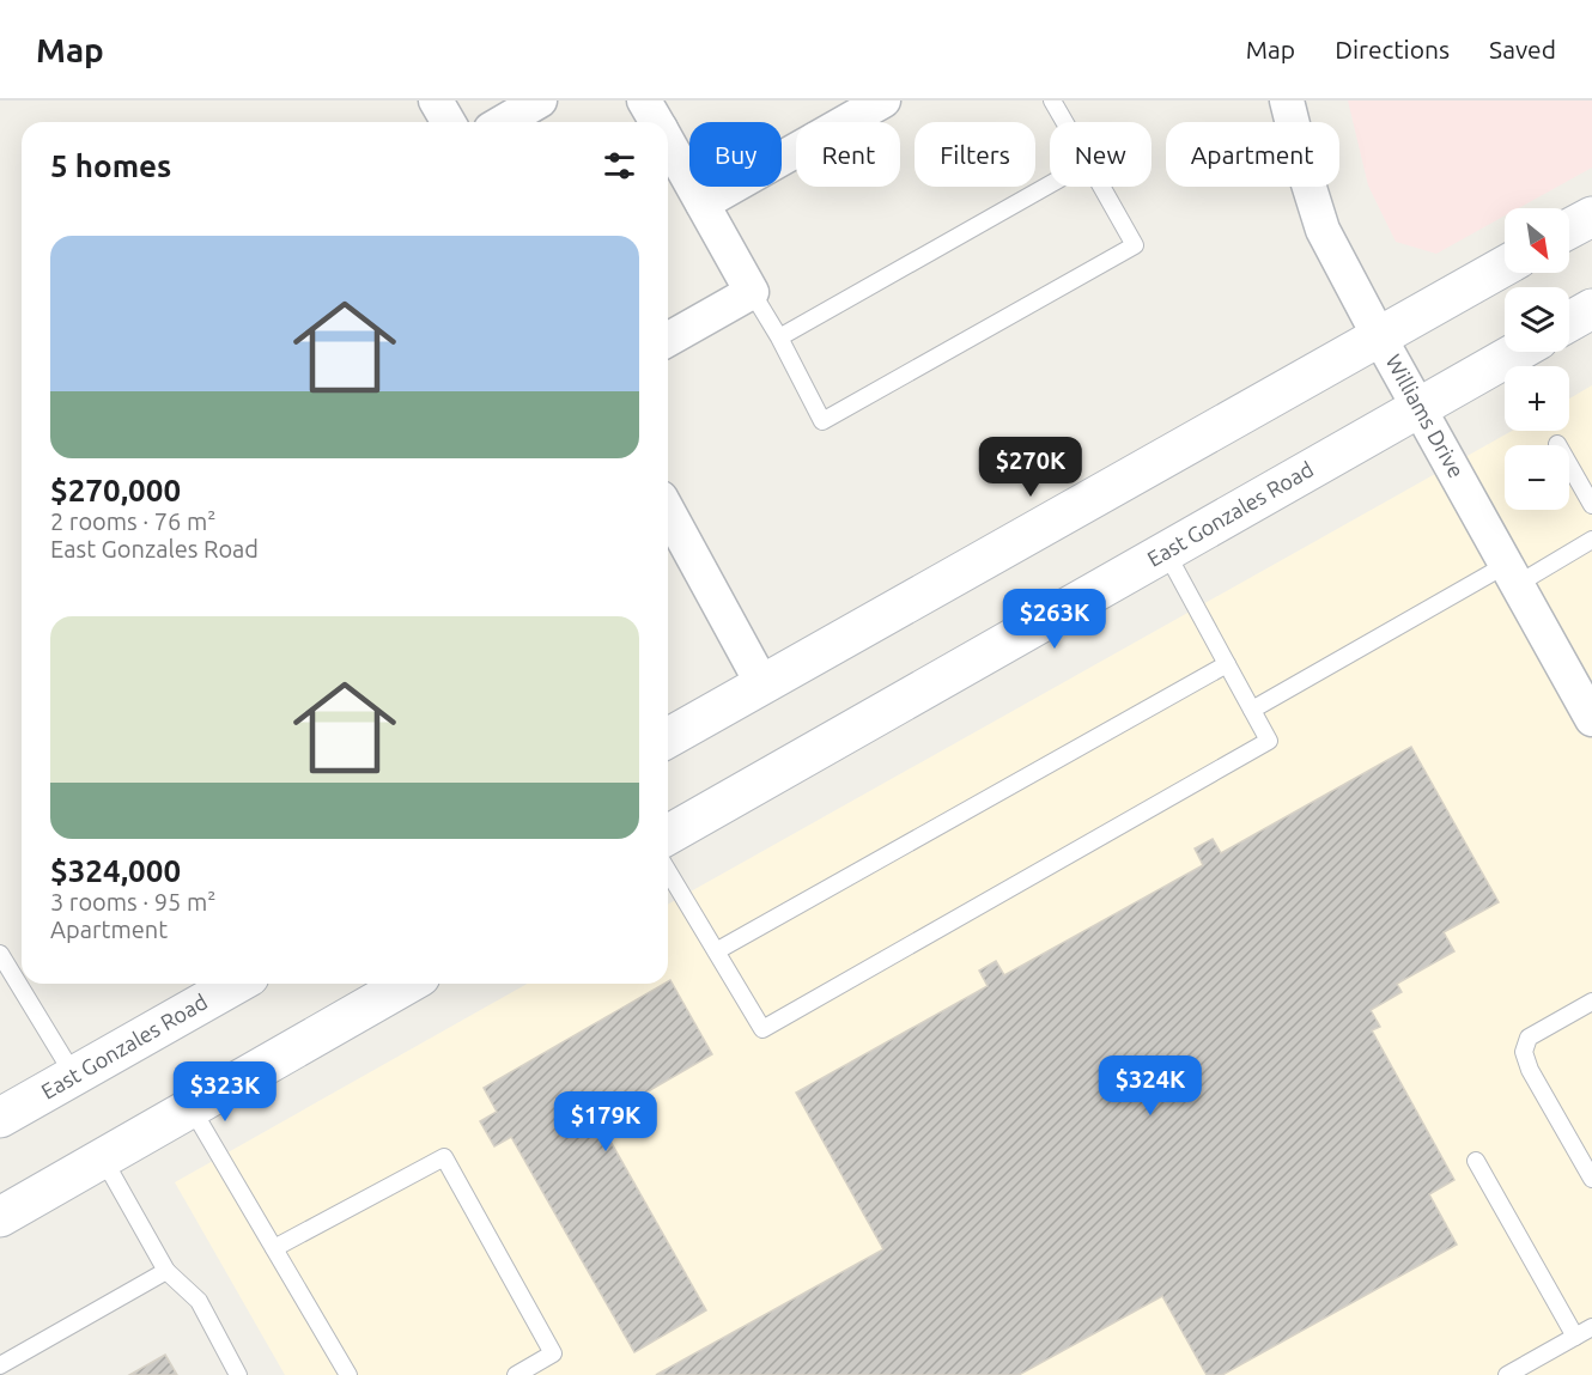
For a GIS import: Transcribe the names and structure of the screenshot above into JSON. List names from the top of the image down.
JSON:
{
  "streets": {
    "main road": ["East Gonzales Road"],
    "street": ["Williams Drive"]
  },
  "crossings": [
    ["Williams Drive", "East Gonzales Road"]
  ],
  "north": "bottom right",
  "page": {
    "header": "Map",
    "nav": ["Map", "Directions", "Saved"],
    "chip": [
      "Buy",
      "Rent",
      "Filters",
      "New",
      "Apartment"
    ],
    "heading": "5 homes",
    "map_buttons": ["+", "−"],
    "list": [
      {
        "name": "$270,000",
        "note": "2 rooms · 76 m² · East Gonzales Road"
      },
      {
        "name": "$324,000",
        "note": "3 rooms · 95 m² · Apartment"
      }
    ],
    "price": [
      "$270K",
      "$263K",
      "$324K",
      "$323K",
      "$179K"
    ]
  }
}
